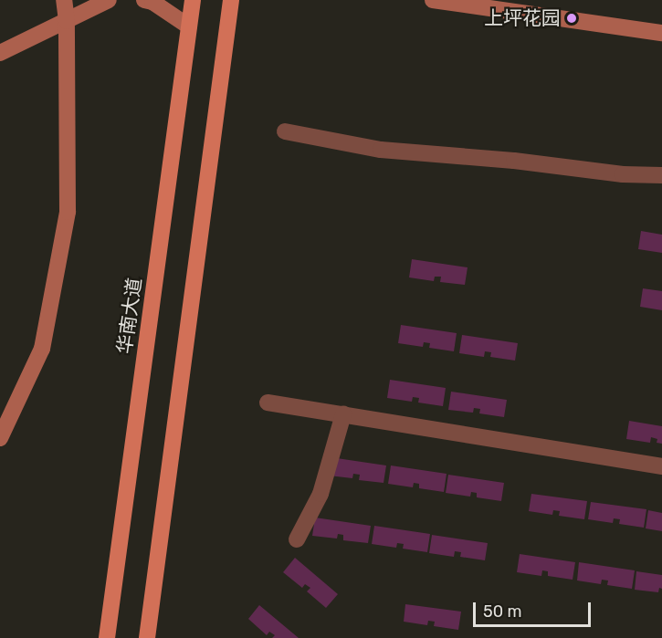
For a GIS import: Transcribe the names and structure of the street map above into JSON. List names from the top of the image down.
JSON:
{
  "streets": {
    "main road": ["华南大道"]
  },
  "places": ["上坪花园"],
  "scale_bar": "50 m"
}
